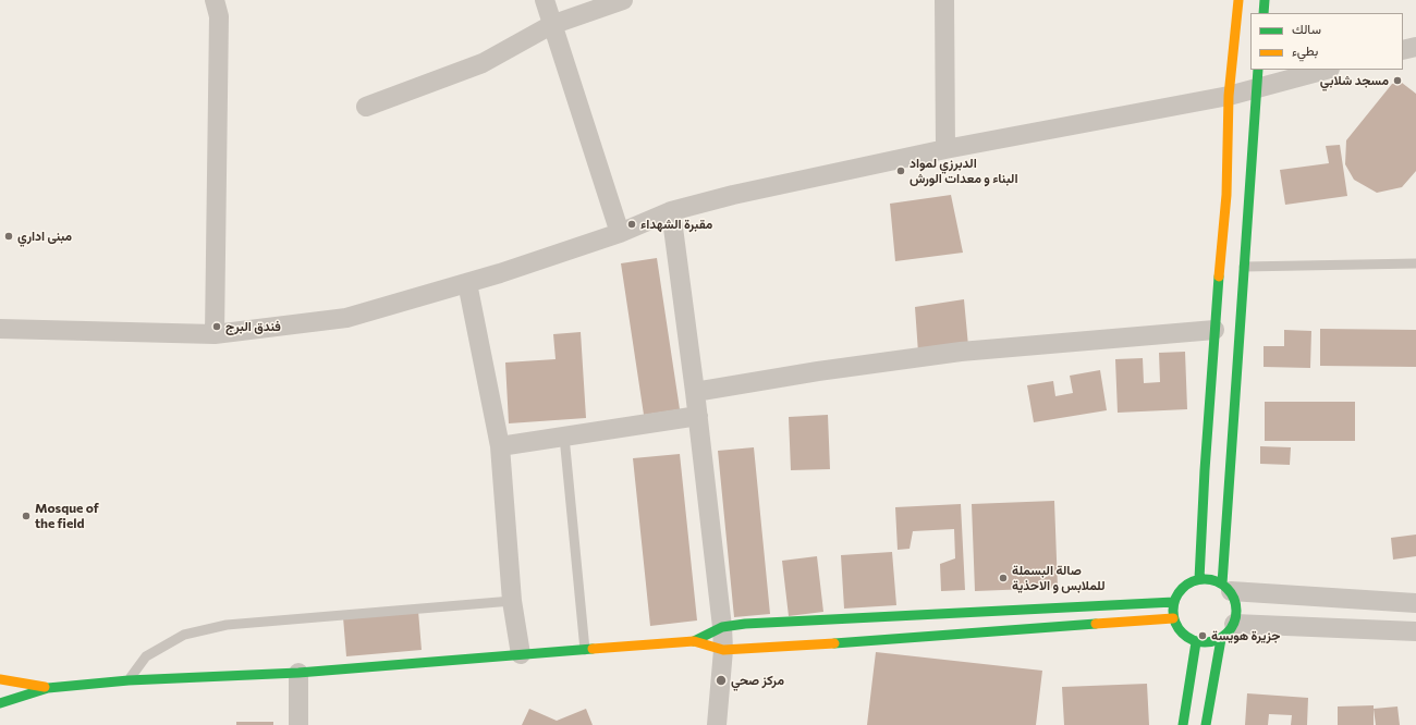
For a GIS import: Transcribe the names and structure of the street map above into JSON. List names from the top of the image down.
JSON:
{
  "places": [
    "مسجد شلابي",
    "الدبرزي لمواد البناء و معدات الورش",
    "مقبرة الشهداء",
    "مبنى اداري",
    "فندق البرج",
    "Mosque of the field",
    "صالة البسملة للملابس و الاحذية",
    "جزيرة هويسة",
    "مركز صحي"
  ],
  "legend": ["سالك", "بطيء"]
}
